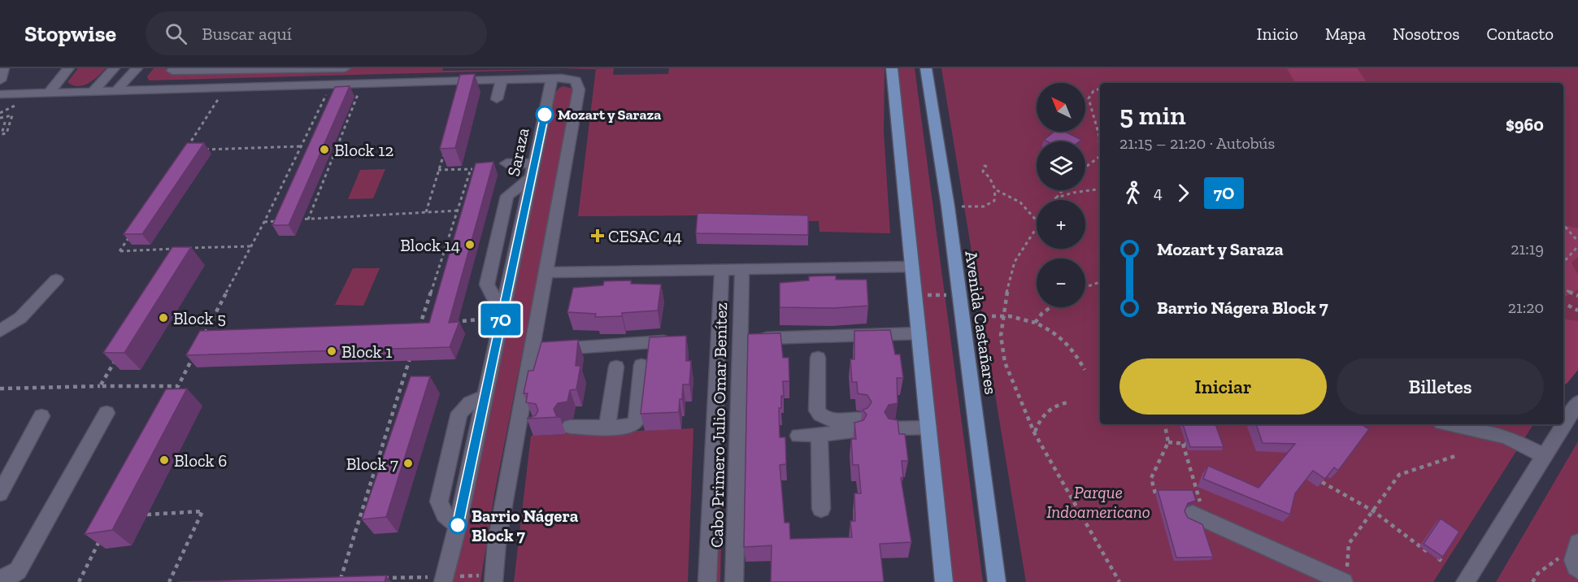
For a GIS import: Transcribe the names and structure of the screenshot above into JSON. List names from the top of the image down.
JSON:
{
  "streets": {
    "main road": ["Avenida Castañares"],
    "street": ["Saraza", "Cabo Primero Julio Omar Benítez"]
  },
  "parks": ["Parque Indoamericano"],
  "places": {
    "other": [
      "Mozart y Saraza",
      "Block 12",
      "Block 14",
      "Block 5",
      "Block 1",
      "Block 6",
      "Block 7",
      "Barrio Nágera Block 7"
    ],
    "health": ["CESAC 44"]
  },
  "lines": ["bus line 7O"],
  "north": "top left",
  "page": {
    "header": "Stopwise",
    "search": "Buscar aquí",
    "nav": [
      "Inicio",
      "Mapa",
      "Nosotros",
      "Contacto"
    ],
    "on_map": "7O",
    "map_buttons": ["+", "−"],
    "heading": ["5 min", "21:15 – 21:20 · Autobús", "$960"],
    "legs": ["4", "7O"],
    "list": [
      {
        "name": "Mozart y Saraza",
        "value": "21:19"
      },
      {
        "name": "Barrio Nágera Block 7",
        "value": "21:20"
      }
    ],
    "buttons": ["Iniciar", "Billetes"]
  }
}
